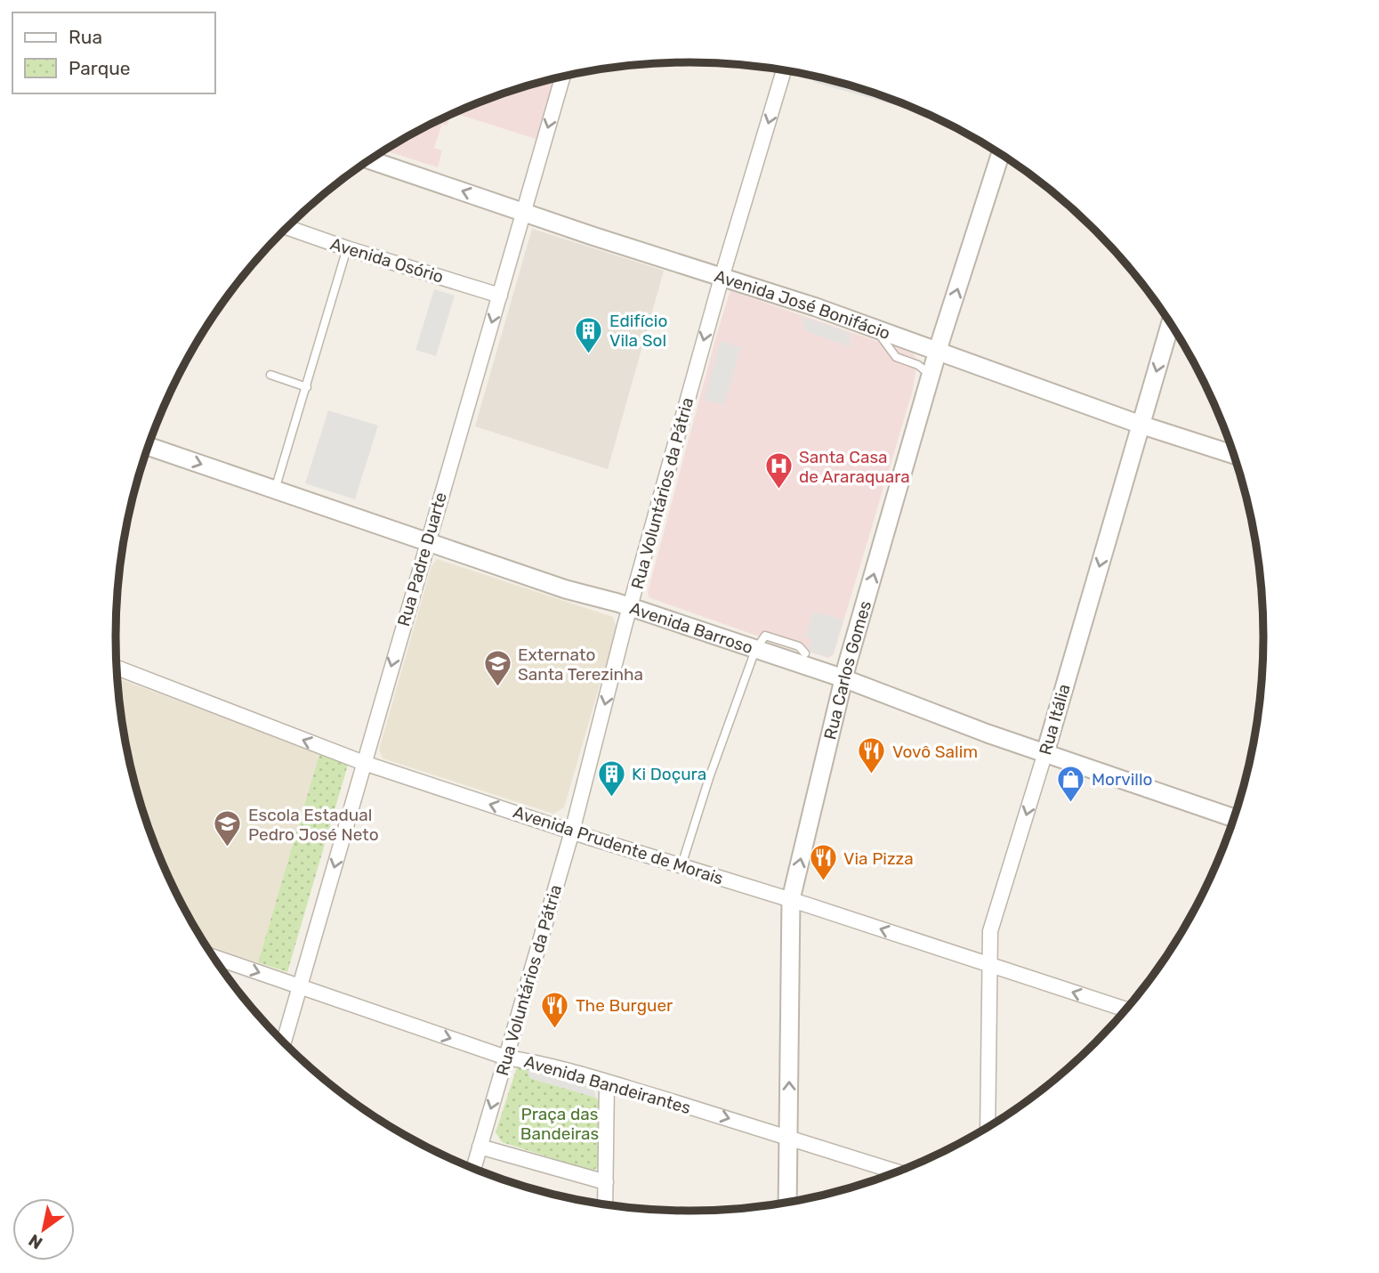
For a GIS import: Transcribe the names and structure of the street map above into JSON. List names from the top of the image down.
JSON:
{
  "streets": {
    "street": [
      "Avenida Osório",
      "Avenida José Bonifácio",
      "Rua Voluntários da Pátria",
      "Rua Padre Duarte",
      "Avenida Barroso",
      "Rua Carlos Gomes",
      "Rua Itália",
      "Avenida Prudente de Morais",
      "Avenida Bandeirantes"
    ]
  },
  "crossings": [
    ["Avenida Osório", "Rua Padre Duarte"],
    ["Avenida José Bonifácio", "Rua Voluntários da Pátria"],
    ["Avenida José Bonifácio", "Rua Padre Duarte"],
    ["Avenida José Bonifácio", "Rua Carlos Gomes"],
    ["Avenida José Bonifácio", "Rua Itália"],
    ["Rua Voluntários da Pátria", "Avenida Barroso"],
    ["Rua Voluntários da Pátria", "Avenida Prudente de Morais"],
    ["Rua Voluntários da Pátria", "Avenida Bandeirantes"],
    ["Rua Padre Duarte", "Avenida Barroso"],
    ["Rua Padre Duarte", "Avenida Prudente de Morais"],
    ["Rua Padre Duarte", "Avenida Bandeirantes"],
    ["Avenida Barroso", "Rua Carlos Gomes"],
    ["Avenida Barroso", "Rua Itália"],
    ["Rua Carlos Gomes", "Avenida Prudente de Morais"],
    ["Rua Carlos Gomes", "Avenida Bandeirantes"],
    ["Rua Itália", "Avenida Prudente de Morais"]
  ],
  "one_way": [
    "Rua Voluntários da Pátria",
    "Rua Padre Duarte",
    "Rua Carlos Gomes",
    "Rua Itália",
    "Avenida Prudente de Morais",
    "Avenida Bandeirantes"
  ],
  "parks": ["Praça das Bandeiras"],
  "places": {
    "building": ["Edifício Vila Sol", "Ki Doçura"],
    "hospital": ["Santa Casa de Araraquara"],
    "school or university": ["Externato Santa Terezinha", "Escola Estadual Pedro José Neto"],
    "restaurant": ["Vovô Salim", "Via Pizza", "The Burguer"],
    "shop": ["Morvillo"]
  },
  "legend": ["Rua", "Parque"],
  "north": "bottom left"
}
